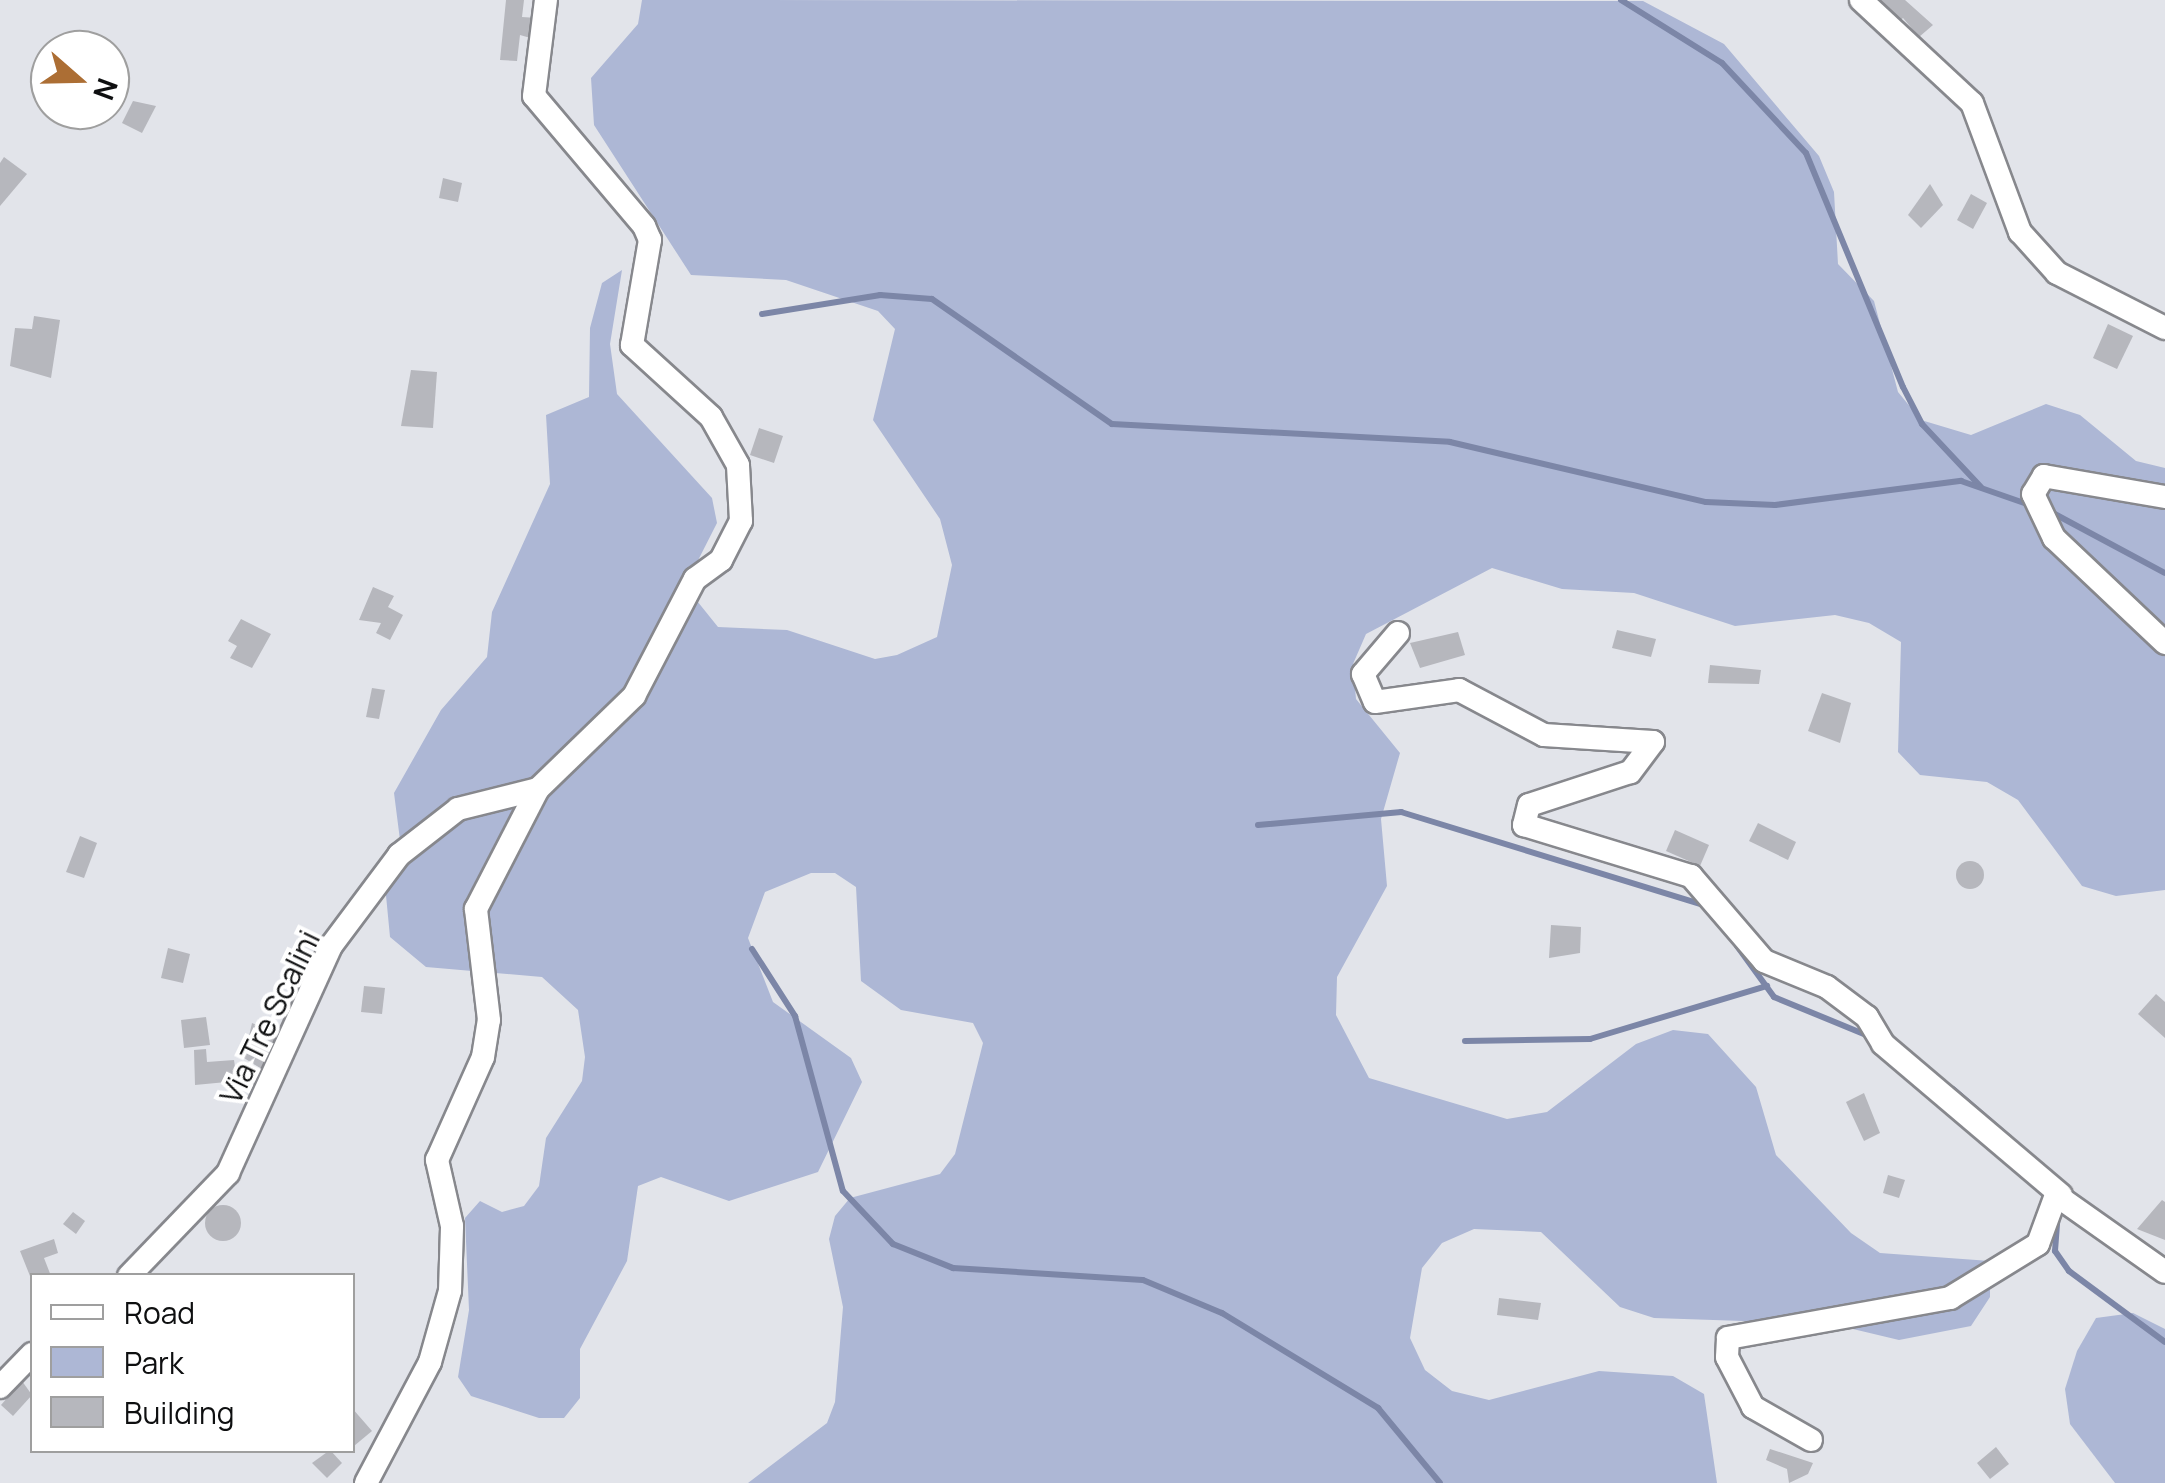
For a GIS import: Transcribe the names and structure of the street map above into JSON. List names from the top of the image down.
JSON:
{
  "streets": {
    "street": ["Via Tre Scalini"]
  },
  "legend": ["Road", "Park", "Building"],
  "north": "right"
}
